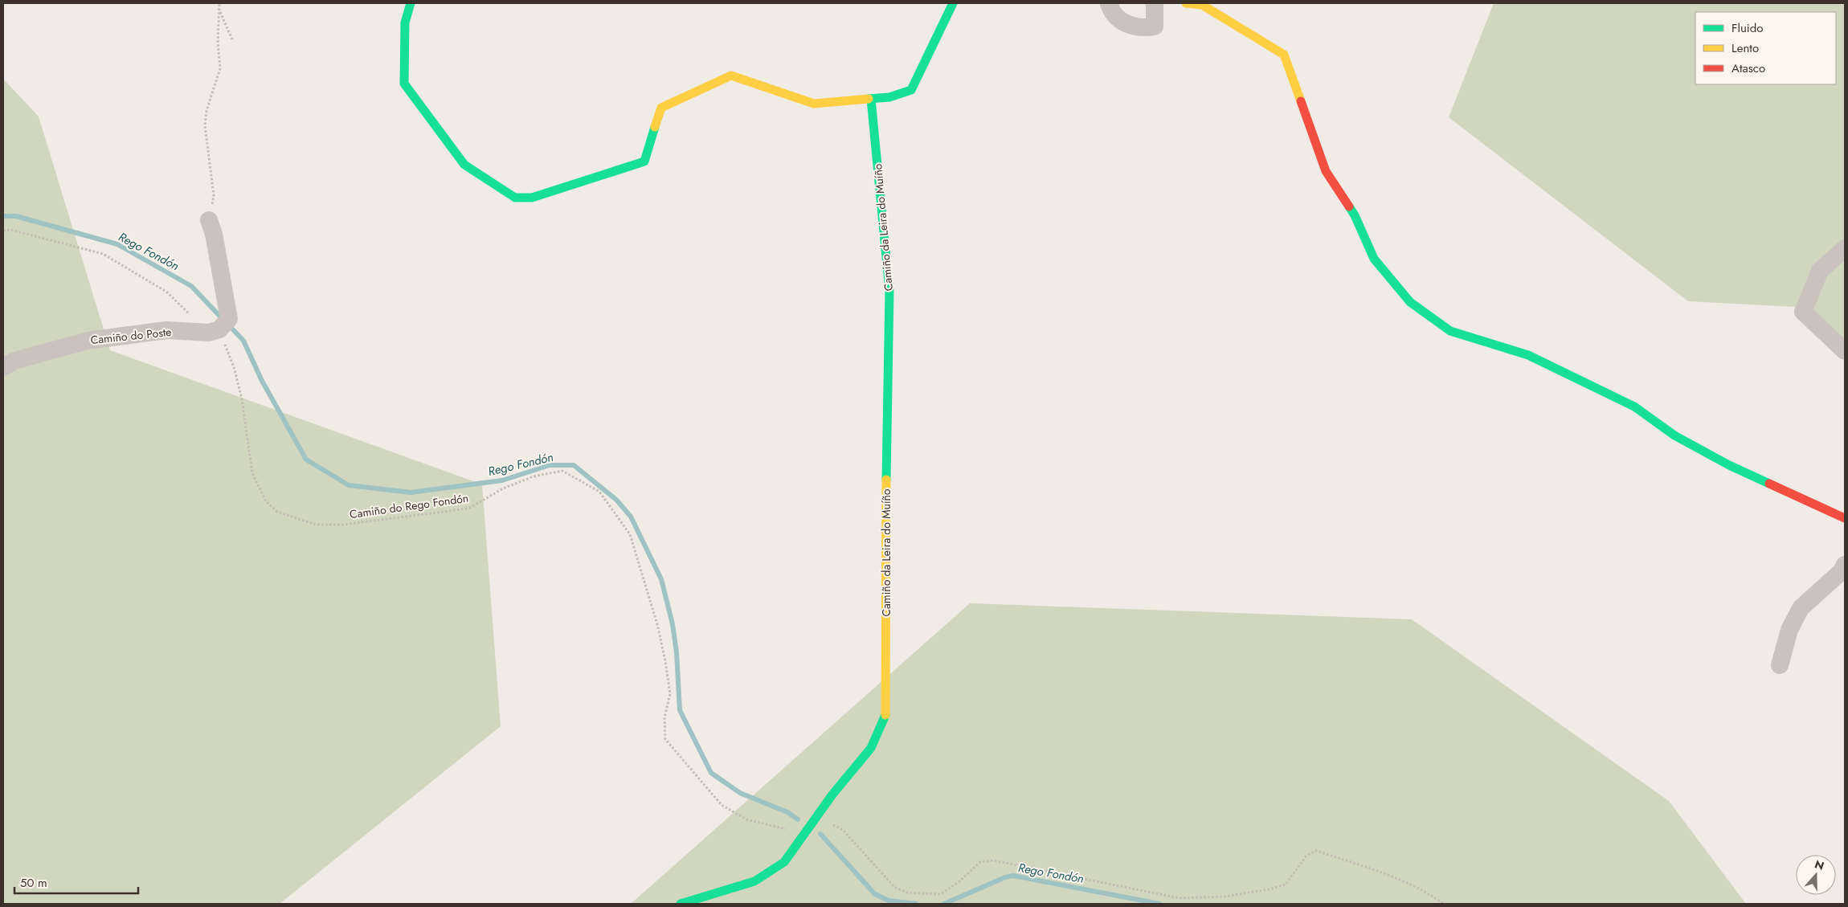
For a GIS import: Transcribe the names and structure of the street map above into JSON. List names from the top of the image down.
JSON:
{
  "streets": {
    "street": ["Camiño da Leira do Muíño", "Camiño do Poste"],
    "path": ["Camiño do Rego Fondón"]
  },
  "crossings": [
    ["Camiño da Leira do Muíño", "Camiño do Rego Fondón"],
    ["Camiño do Poste", "Camiño do Rego Fondón"]
  ],
  "water": ["Rego Fondón"],
  "legend": ["Fluido", "Lento", "Atasco"],
  "scale_bar": "50 m",
  "north": "top"
}
